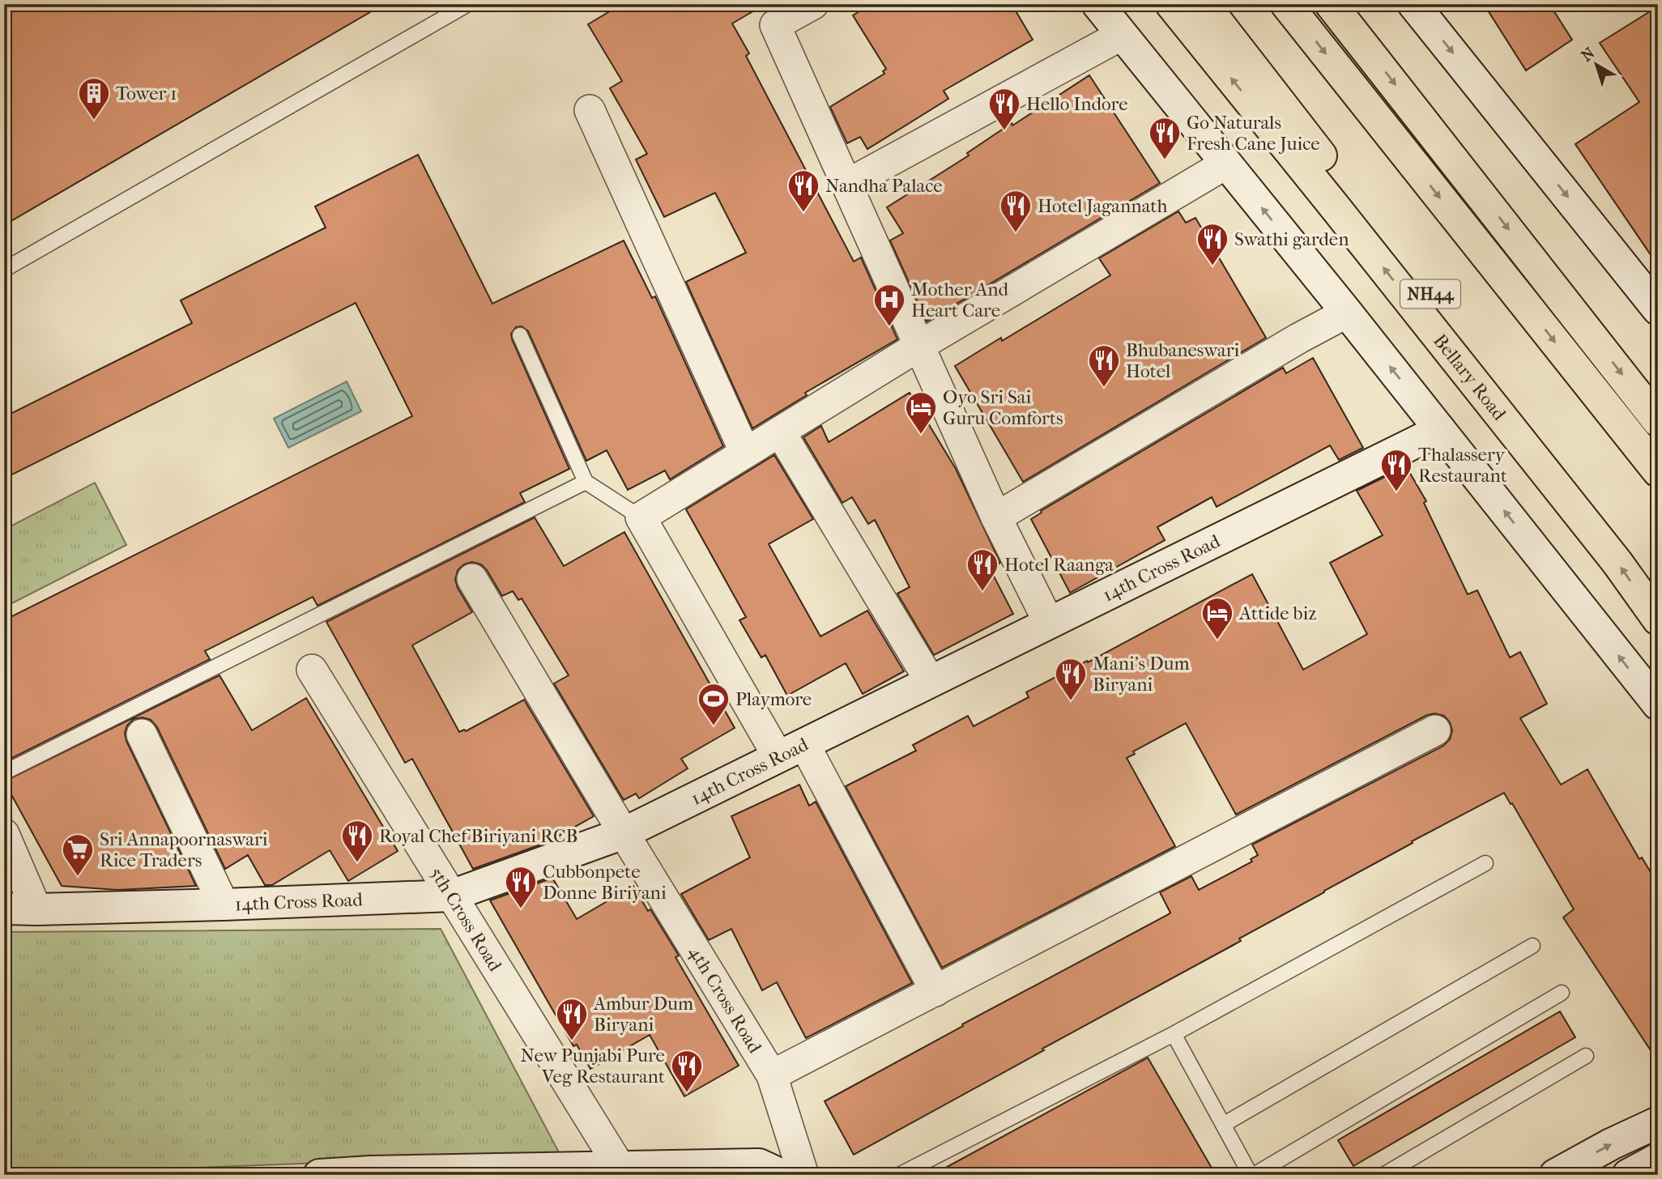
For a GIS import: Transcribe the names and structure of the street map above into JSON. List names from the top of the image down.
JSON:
{
  "streets": {
    "highway": ["NH44", "Bellary Road"],
    "street": ["14th Cross Road", "5th Cross Road", "4th Cross Road"]
  },
  "crossings": [
    ["14th Cross Road", "5th Cross Road"],
    ["14th Cross Road", "4th Cross Road"]
  ],
  "places": {
    "building": ["Tower 1"],
    "restaurant": [
      "Hello Indore",
      "Go Naturals Fresh Cane Juice",
      "Nandha Palace",
      "Hotel Jagannath",
      "Swathi garden",
      "Bhubaneswari Hotel",
      "Thalassery Restaurant",
      "Hotel Raanga",
      "Mani's Dum Biryani",
      "Royal Chef Biriyani RCB",
      "Cubbonpete Donne Biriyani",
      "Ambur Dum Biryani",
      "New Punjabi Pure Veg Restaurant"
    ],
    "hospital": ["Mother And Heart Care"],
    "hotel": ["Oyo Sri Sai Guru Comforts", "Attide biz"],
    "sports": ["Playmore"],
    "supermarket": ["Sri Annapoornaswari Rice Traders"]
  },
  "north": "top left"
}
